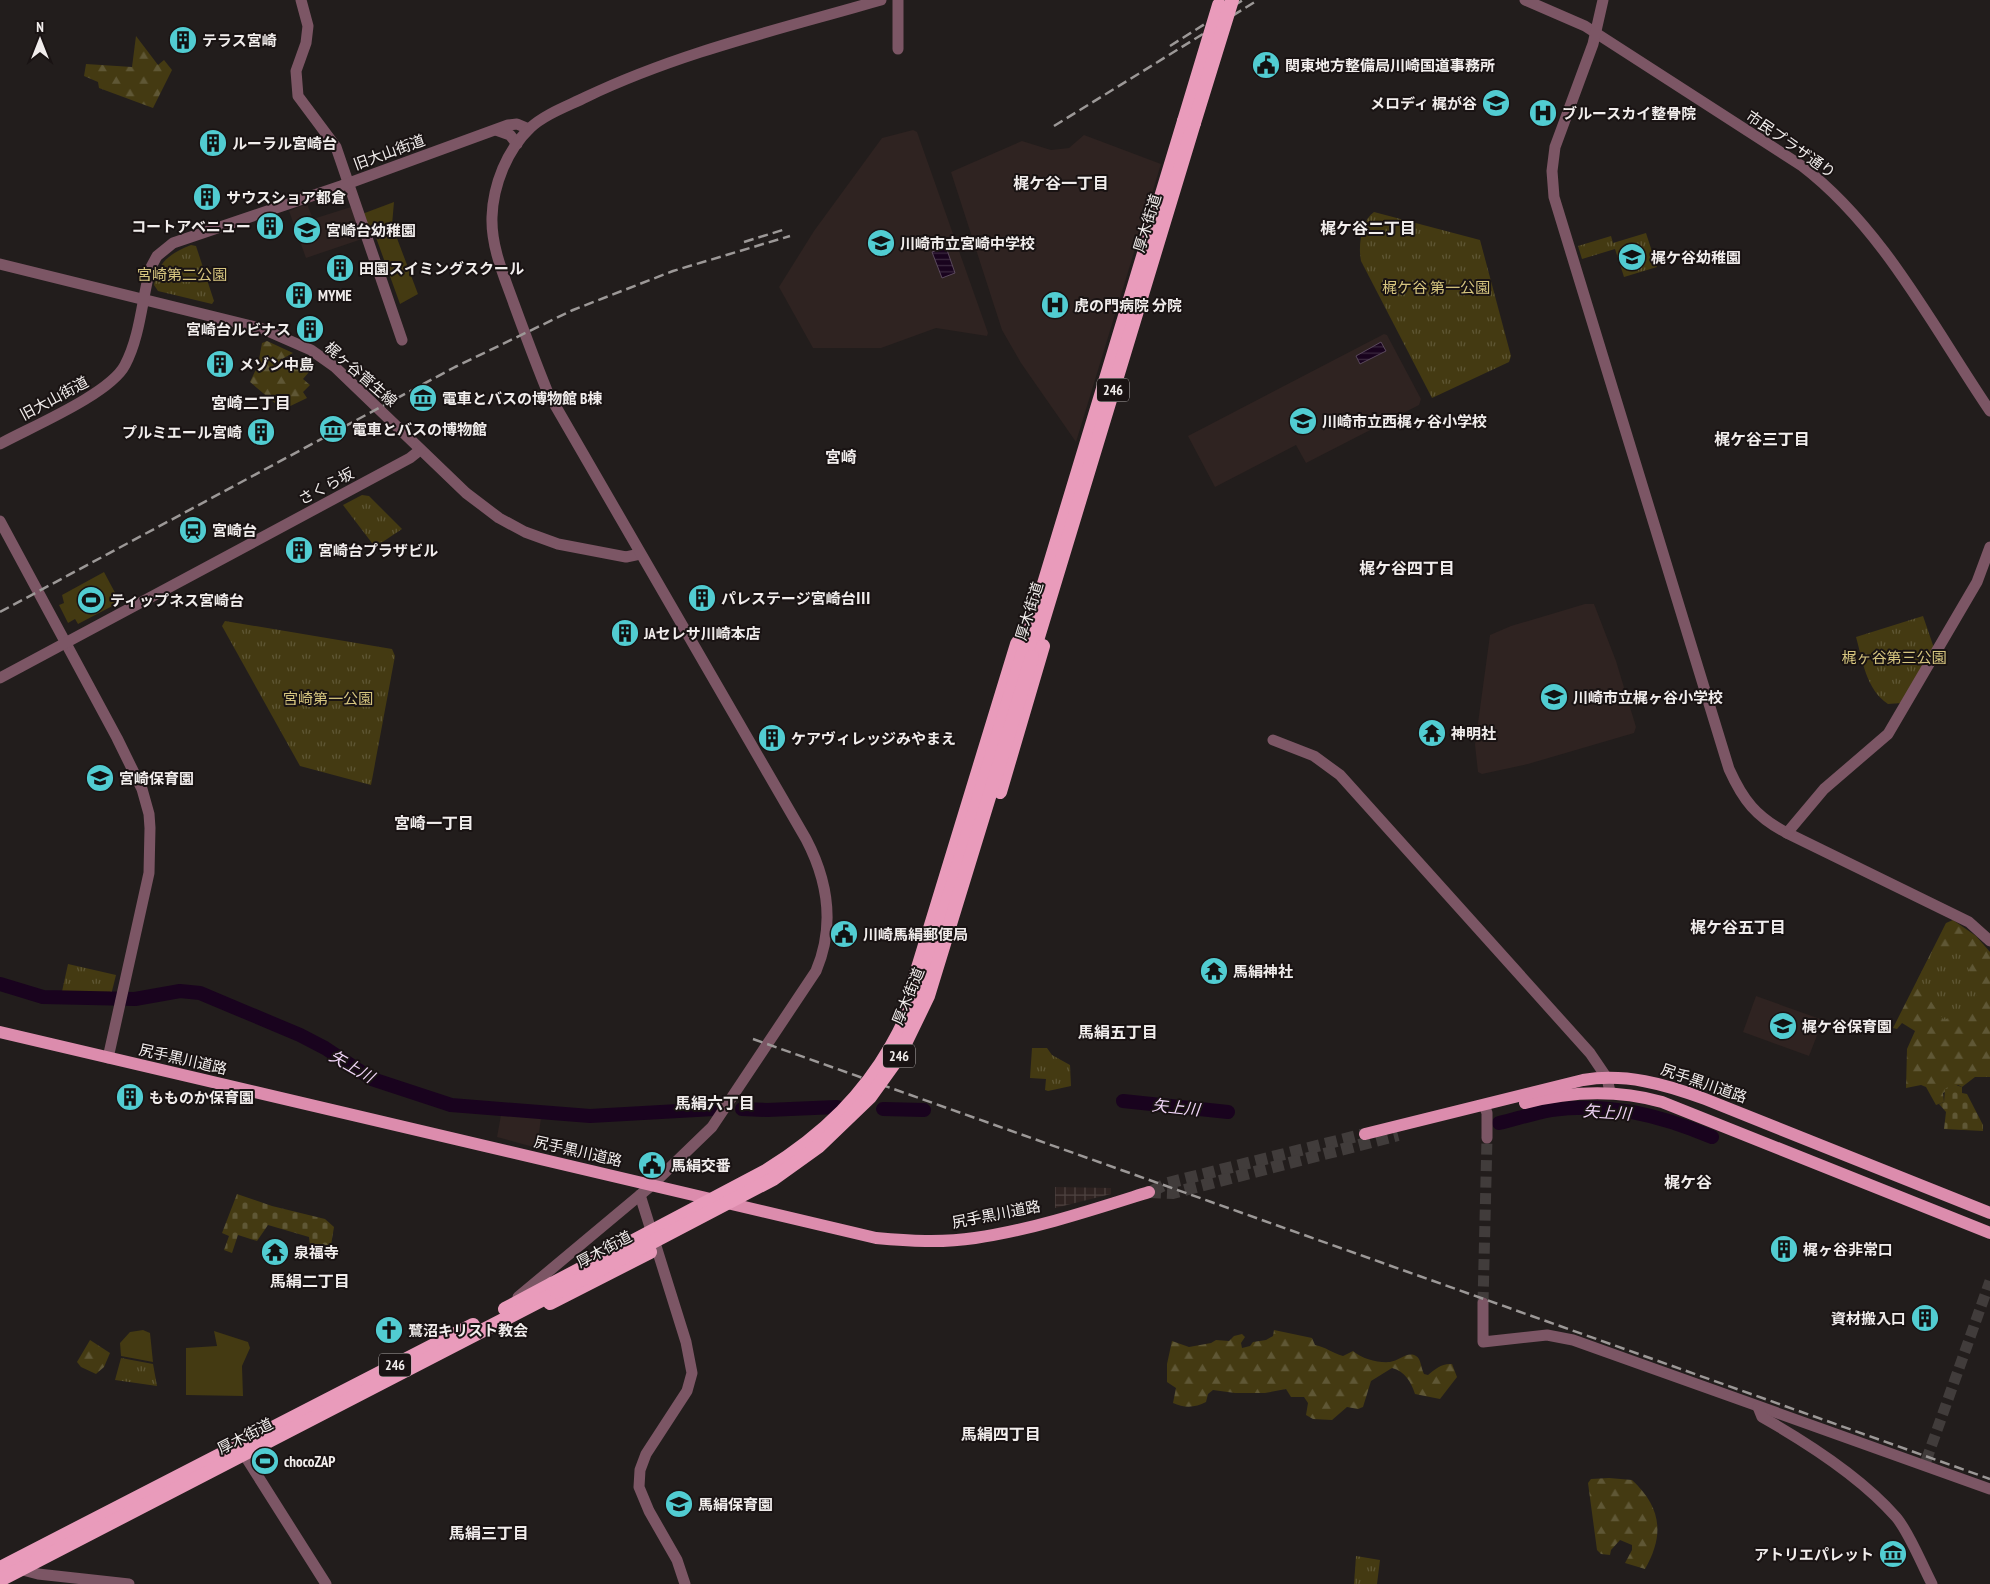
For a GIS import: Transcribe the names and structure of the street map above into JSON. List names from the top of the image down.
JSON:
{
  "streets": {
    "highway": ["厚木街道", "246"],
    "main road": ["尻手黒川道路"],
    "street": [
      "市民プラザ通り",
      "旧大山街道",
      "梶ヶ谷菅生線",
      "さくら坂"
    ]
  },
  "crossings": [
    ["旧大山街道", "梶ヶ谷菅生線"],
    ["梶ヶ谷菅生線", "さくら坂"]
  ],
  "districts": [
    "梶ケ谷一丁目",
    "梶ケ谷二丁目",
    "宮崎二丁目",
    "梶ケ谷三丁目",
    "宮崎",
    "梶ケ谷四丁目",
    "宮崎一丁目",
    "梶ケ谷五丁目",
    "馬絹五丁目",
    "馬絹六丁目",
    "梶ケ谷",
    "馬絹二丁目",
    "馬絹四丁目",
    "馬絹三丁目"
  ],
  "water": ["矢上川"],
  "parks": [
    "宮崎第二公園",
    "梶ケ谷 第一公園",
    "梶ヶ谷第三公園",
    "宮崎第一公園"
  ],
  "places": {
    "building": [
      "テラス宮崎",
      "ルーラル宮崎台",
      "サウスショア都倉",
      "コートアベニュー",
      "田園スイミングスクール",
      "MYME",
      "宮崎台ルビナス",
      "メゾン中島",
      "プルミエール宮崎",
      "宮崎台プラザビル",
      "パレステージ宮崎台Ⅲ",
      "JAセレサ川崎本店",
      "ケアヴィレッジみやまえ",
      "もものか保育園",
      "梶ヶ谷非常口",
      "資材搬入口"
    ],
    "public building": ["関東地方整備局川崎国道事務所", "川崎馬絹郵便局", "馬絹交番"],
    "school or university": [
      "メロディ 梶が谷",
      "宮崎台幼稚園",
      "川崎市立宮崎中学校",
      "梶ケ谷幼稚園",
      "川崎市立西梶ヶ谷小学校",
      "川崎市立梶ヶ谷小学校",
      "宮崎保育園",
      "梶ケ谷保育園",
      "馬絹保育園"
    ],
    "hospital": ["ブルースカイ整骨院", "虎の門病院 分院"],
    "museum": ["電車とバスの博物館 B棟", "電車とバスの博物館", "アトリエパレット"],
    "station": ["宮崎台"],
    "sports": ["ティップネス宮崎台", "chocoZAP"],
    "temple": ["神明社", "馬絹神社", "泉福寺"],
    "church": ["鷺沼キリスト教会"]
  },
  "north": "top"
}
